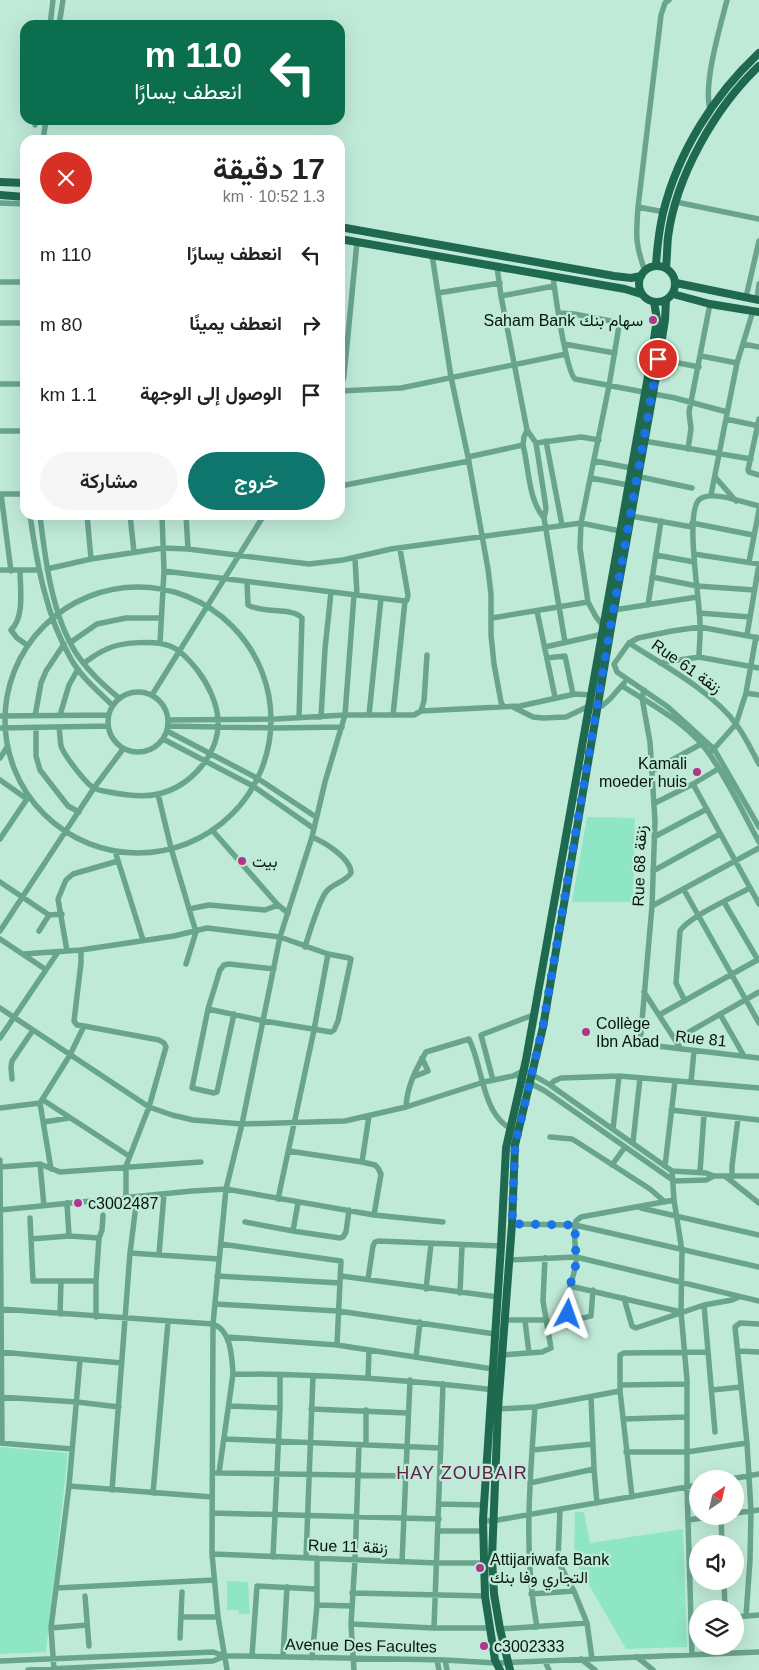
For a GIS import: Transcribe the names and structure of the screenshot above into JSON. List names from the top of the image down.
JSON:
{
  "streets": {
    "street": [
      "Rue 61 زنقة",
      "Rue 68 زنقة",
      "Rue 81",
      "Rue 11 زنقة",
      "Avenue Des Facultes"
    ]
  },
  "crossings": [
    ["Rue 68 زنقة", "Rue 81"]
  ],
  "districts": ["HAY ZOUBAIR"],
  "places": [
    "Saham Bank سهام بنك",
    "Kamali moeder huis",
    "بيت",
    "Collège Ibn Abad",
    "c3002487",
    "Attijariwafa Bank التجاري وفا بنك",
    "c3002333"
  ],
  "north": "top right",
  "page": {
    "turn": ["110 m", "انعطف يسارًا"],
    "heading": ["17 دقيقة", "1.3 km · 10:52"],
    "list": [
      {
        "name": "انعطف يسارًا",
        "value": "110 m"
      },
      {
        "name": "انعطف يمينًا",
        "value": "80 m"
      },
      {
        "name": "الوصول إلى الوجهة",
        "value": "1.1 km"
      }
    ],
    "buttons": ["خروج", "مشاركة"]
  }
}
